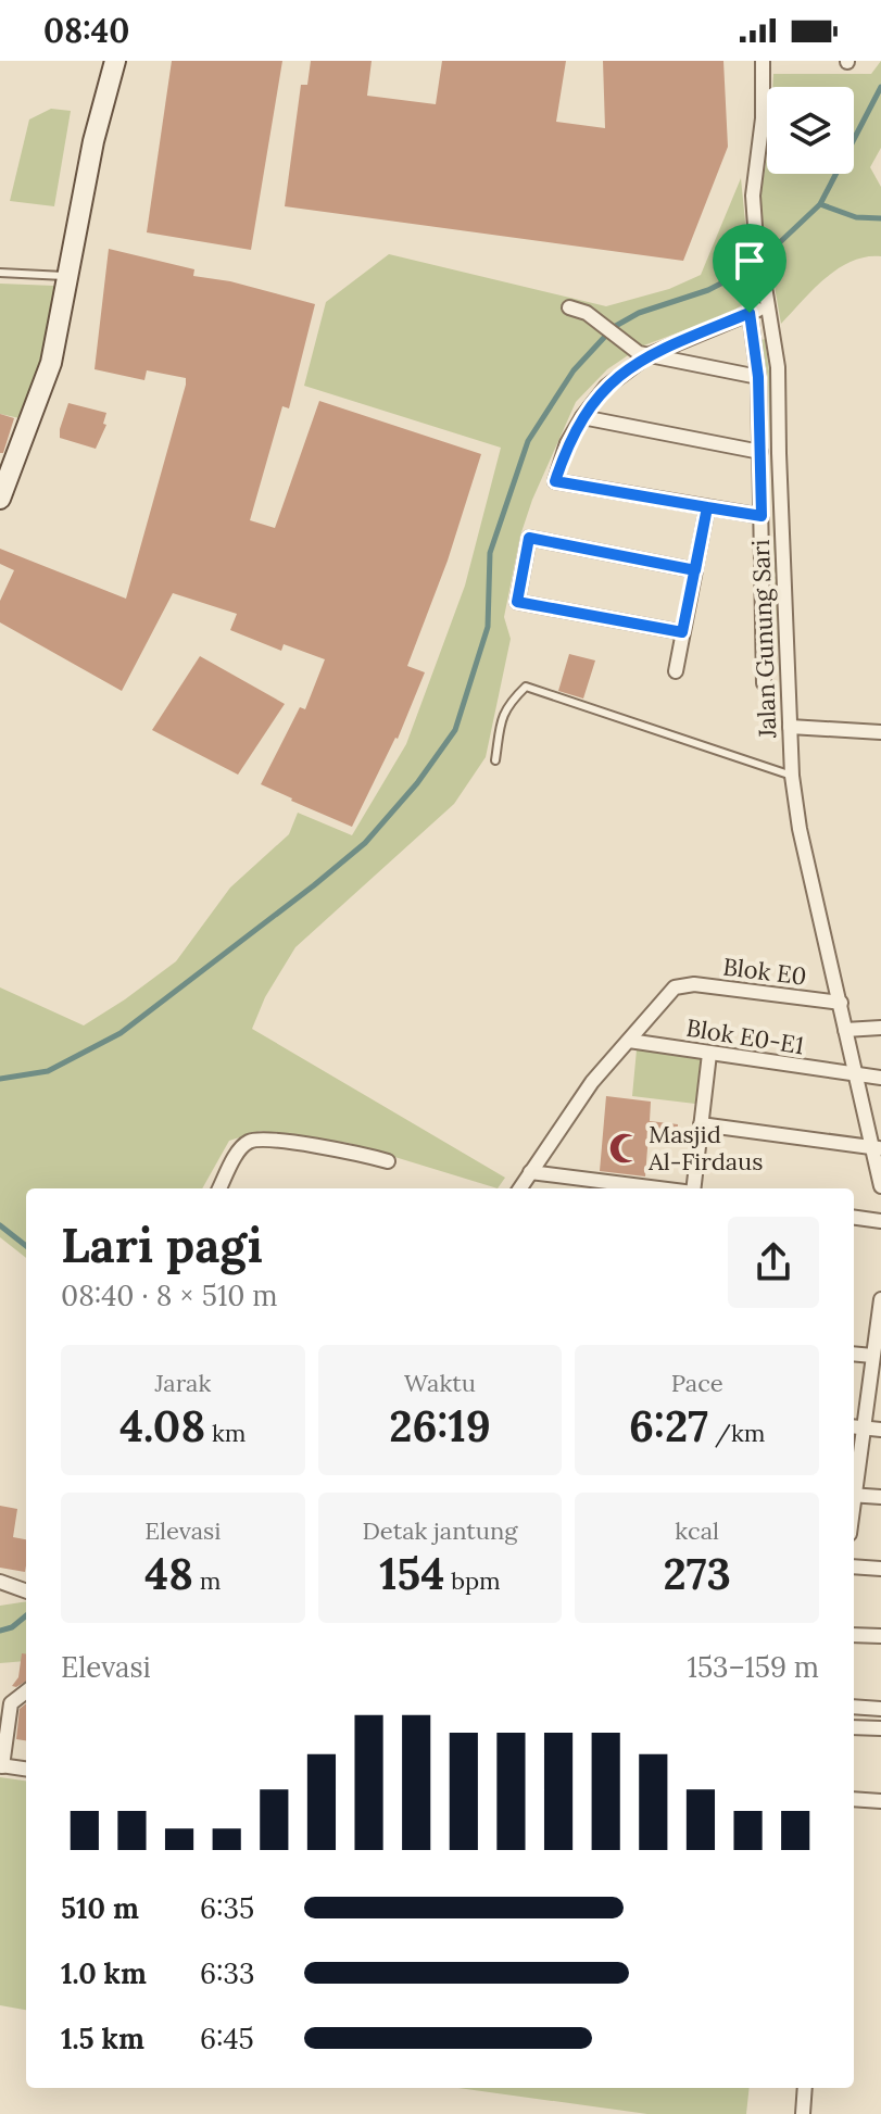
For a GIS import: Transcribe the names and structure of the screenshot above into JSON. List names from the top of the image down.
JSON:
{
  "streets": {
    "street": ["Jalan Gunung Sari", "Blok E0", "Blok E0-E1"]
  },
  "crossings": [
    ["Jalan Gunung Sari", "Blok E0"],
    ["Jalan Gunung Sari", "Blok E0-E1"],
    ["Blok E0", "Blok E0-E1"]
  ],
  "places": {
    "mosque": ["Masjid Al-Firdaus"]
  },
  "page": {
    "status": "08:40",
    "heading": ["Lari pagi", "08:40 · 8 × 510 m"],
    "stats": [
      ["Jarak", "4.08 km"],
      ["Waktu", "26:19"],
      ["Pace", "6:27 /km"],
      ["Elevasi", "48 m"],
      ["Detak jantung", "154 bpm"],
      ["kcal", "273"]
    ],
    "chart": ["Elevasi", "153–159 m"],
    "list": [
      {
        "name": "510 m",
        "note": "6:35"
      },
      {
        "name": "1.0 km",
        "note": "6:33"
      },
      {
        "name": "1.5 km",
        "note": "6:45"
      }
    ]
  }
}
